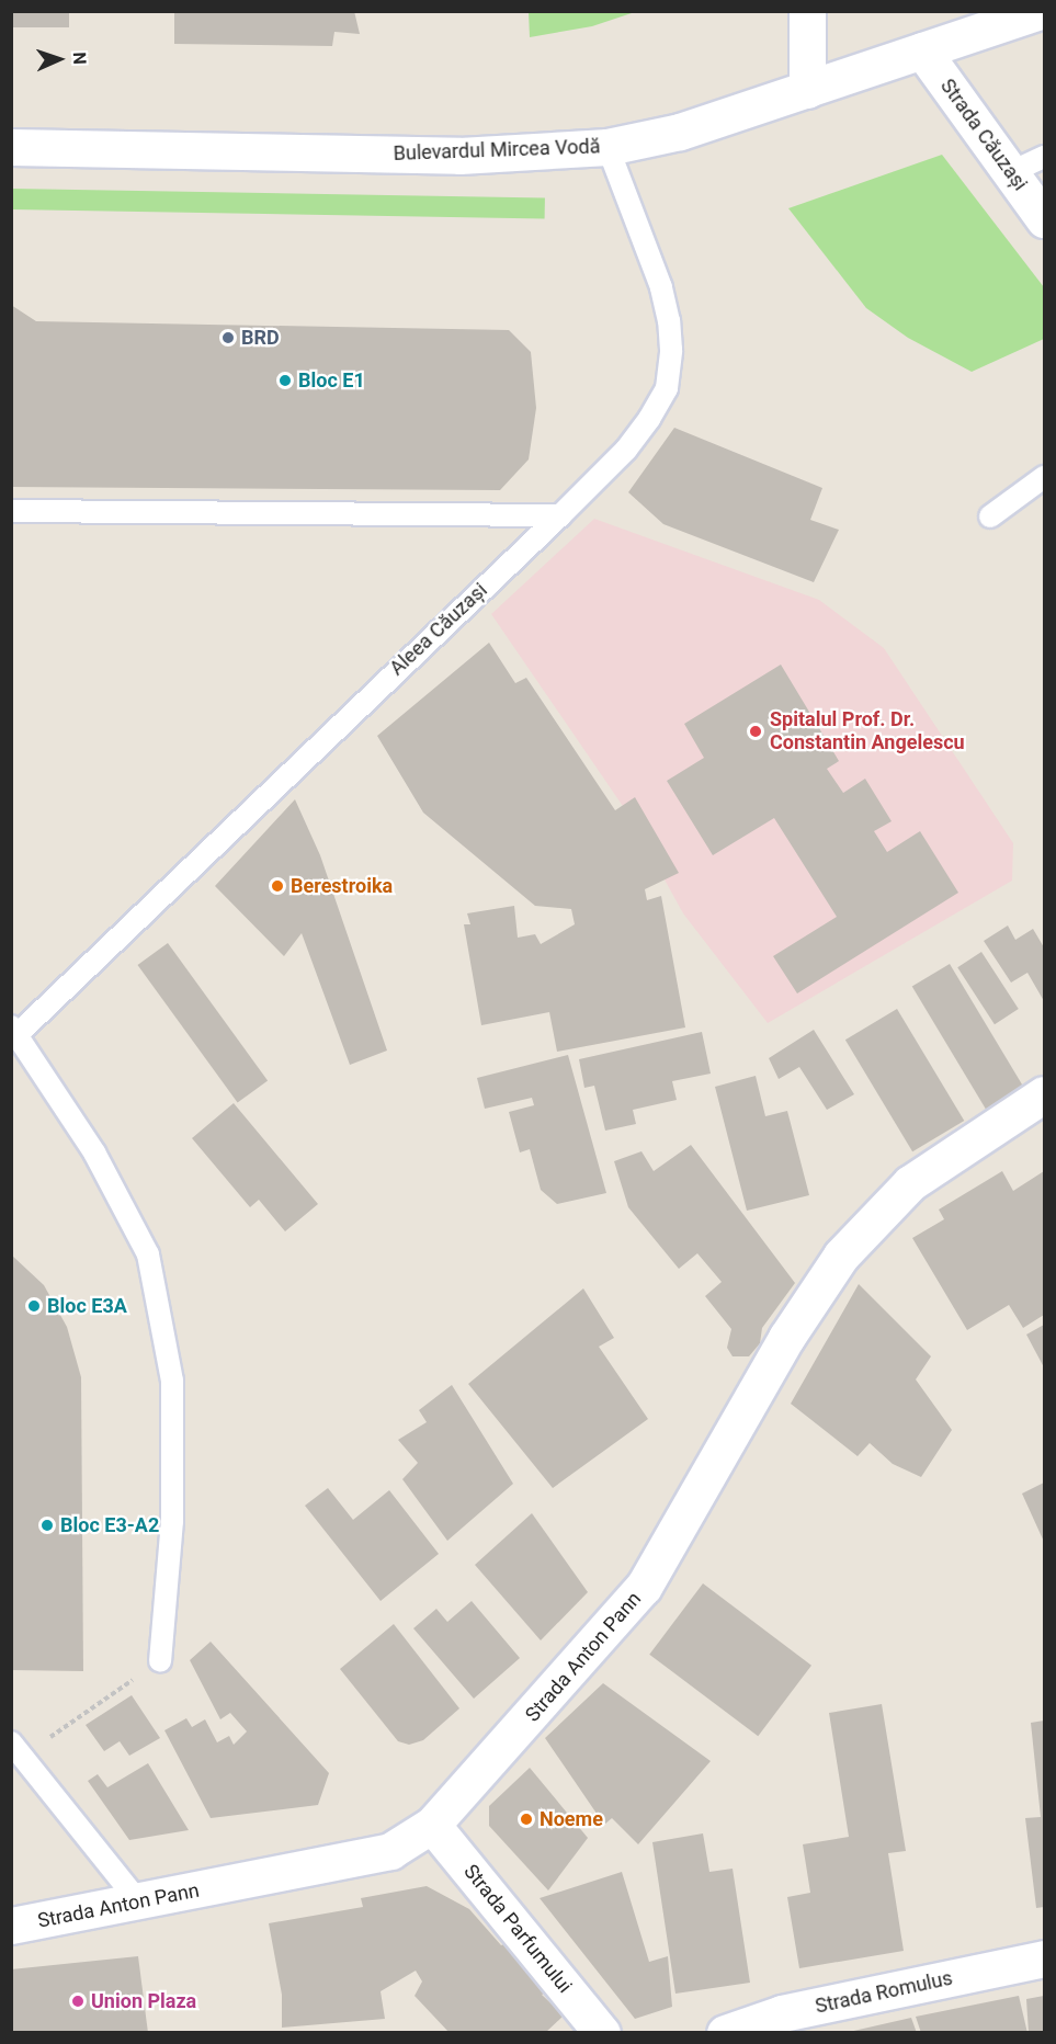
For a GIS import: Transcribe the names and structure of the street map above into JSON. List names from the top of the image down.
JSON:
{
  "streets": {
    "street": [
      "Strada Căuzași",
      "Bulevardul Mircea Vodă",
      "Strada Anton Pann",
      "Strada Parfumului",
      "Strada Romulus"
    ],
    "lane": ["Aleea Căuzași"]
  },
  "crossings": [
    ["Strada Căuzași", "Bulevardul Mircea Vodă"],
    ["Bulevardul Mircea Vodă", "Aleea Căuzași"],
    ["Strada Anton Pann", "Strada Parfumului"]
  ],
  "places": [
    "BRD",
    "Bloc E1",
    "Spitalul Prof. Dr. Constantin Angelescu",
    "Berestroika",
    "Bloc E3A",
    "Bloc E3-A2",
    "Noeme",
    "Union Plaza"
  ],
  "north": "right"
}
